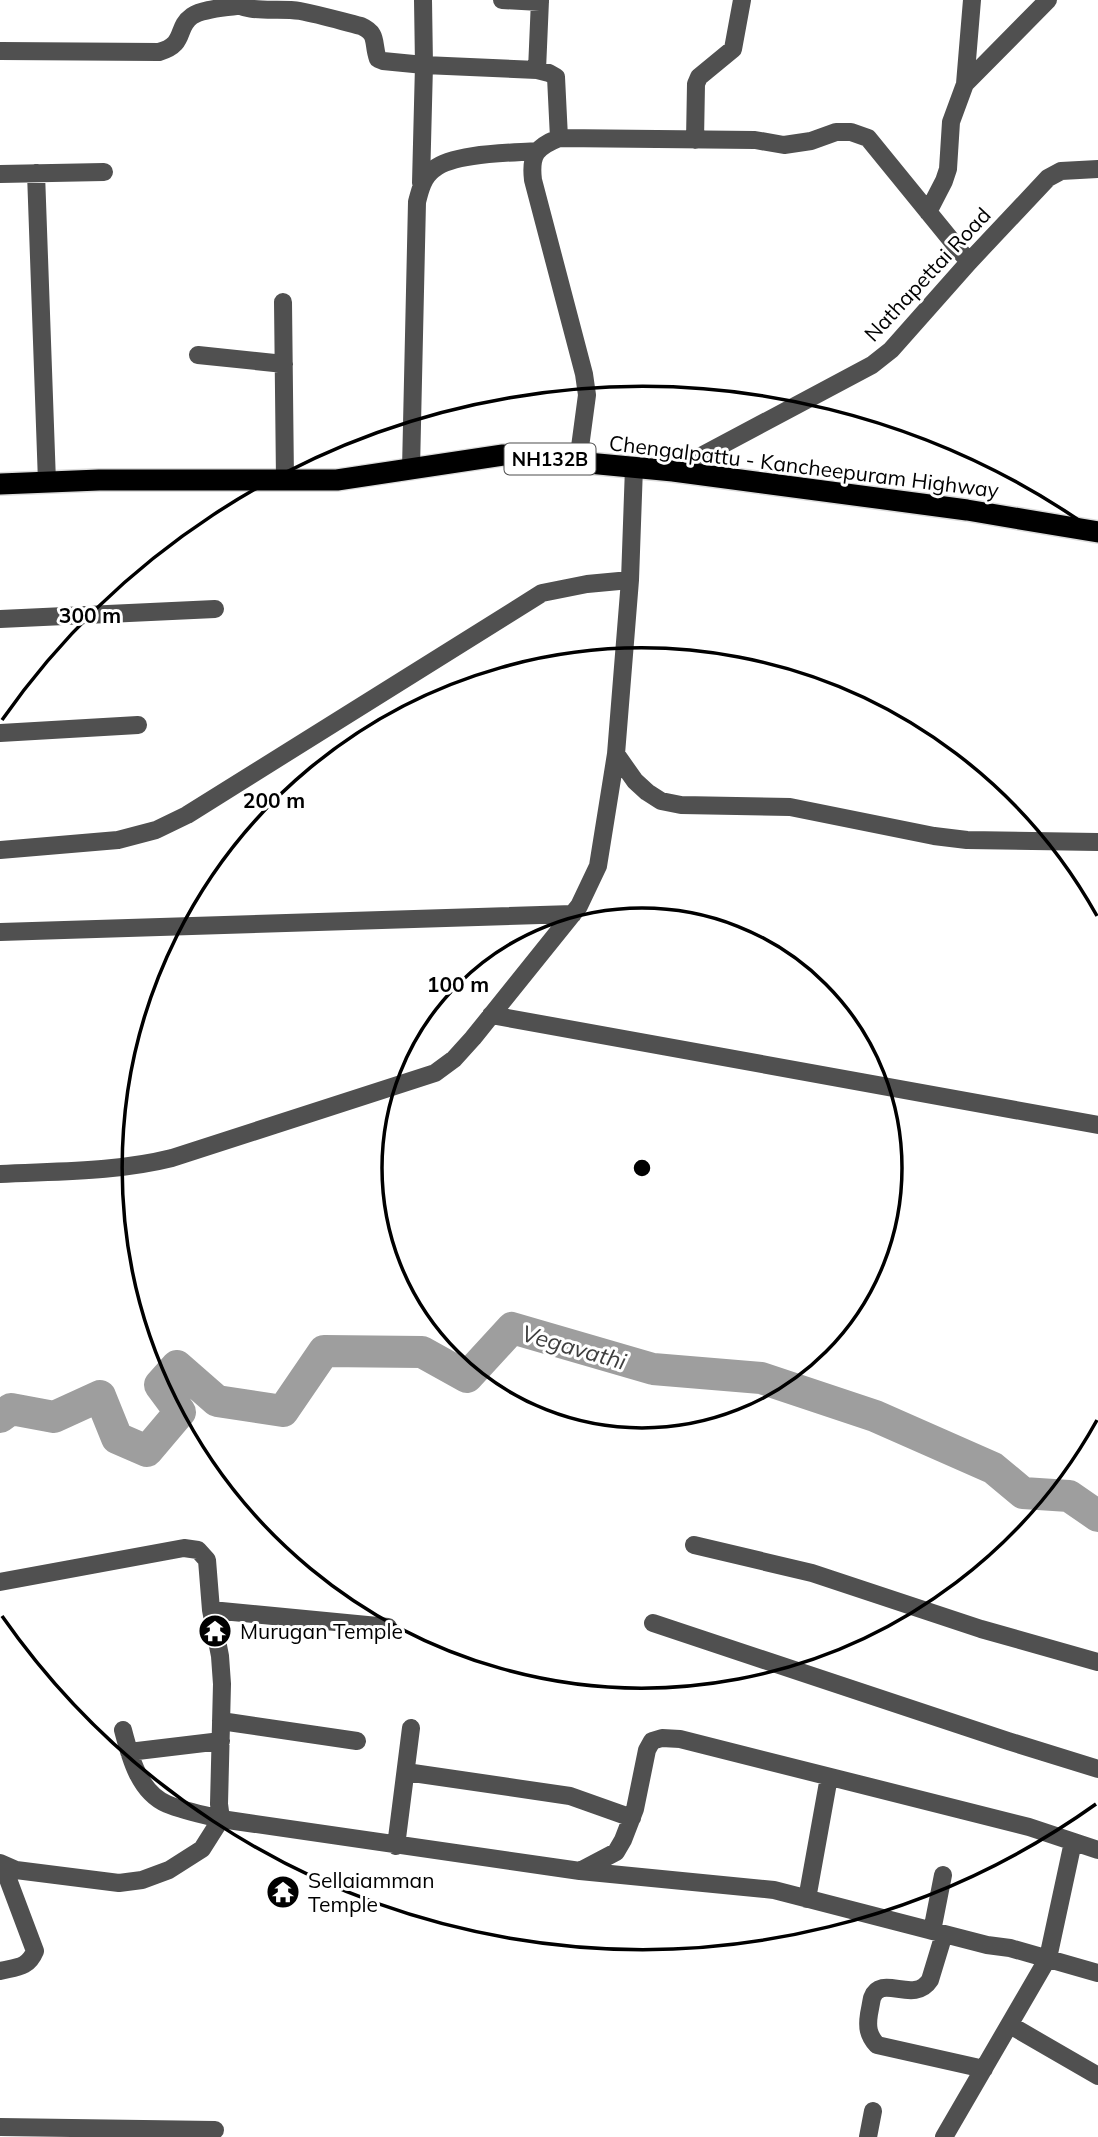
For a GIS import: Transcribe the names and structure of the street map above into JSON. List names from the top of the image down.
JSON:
{
  "streets": {
    "highway": ["NH132B", "Chengalpattu - Kancheepuram Highway"],
    "street": ["Nathapettai Road"]
  },
  "crossings": [
    ["Nathapettai Road", "Chengalpattu - Kancheepuram Highway"]
  ],
  "water": ["Vegavathi"],
  "places": {
    "temple": ["Murugan Temple", "Sellaiamman Temple"]
  },
  "rings": ["300 m", "200 m", "100 m"]
}
